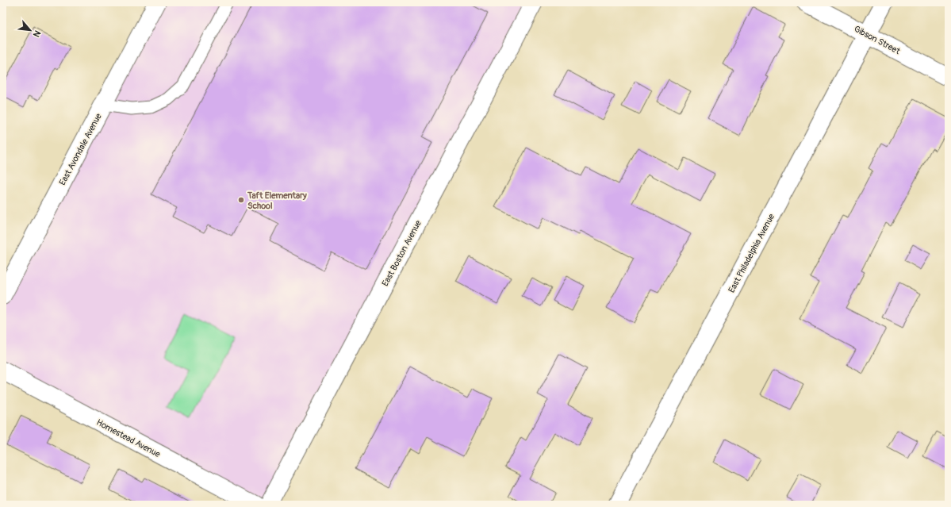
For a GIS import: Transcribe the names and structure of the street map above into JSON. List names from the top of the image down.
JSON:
{
  "streets": {
    "street": [
      "Gibson Street",
      "East Avondale Avenue",
      "East Boston Avenue",
      "East Philadelphia Avenue",
      "Homestead Avenue"
    ]
  },
  "crossings": [
    ["Gibson Street", "East Philadelphia Avenue"]
  ],
  "places": ["Taft Elementary School"],
  "north": "bottom right"
}
